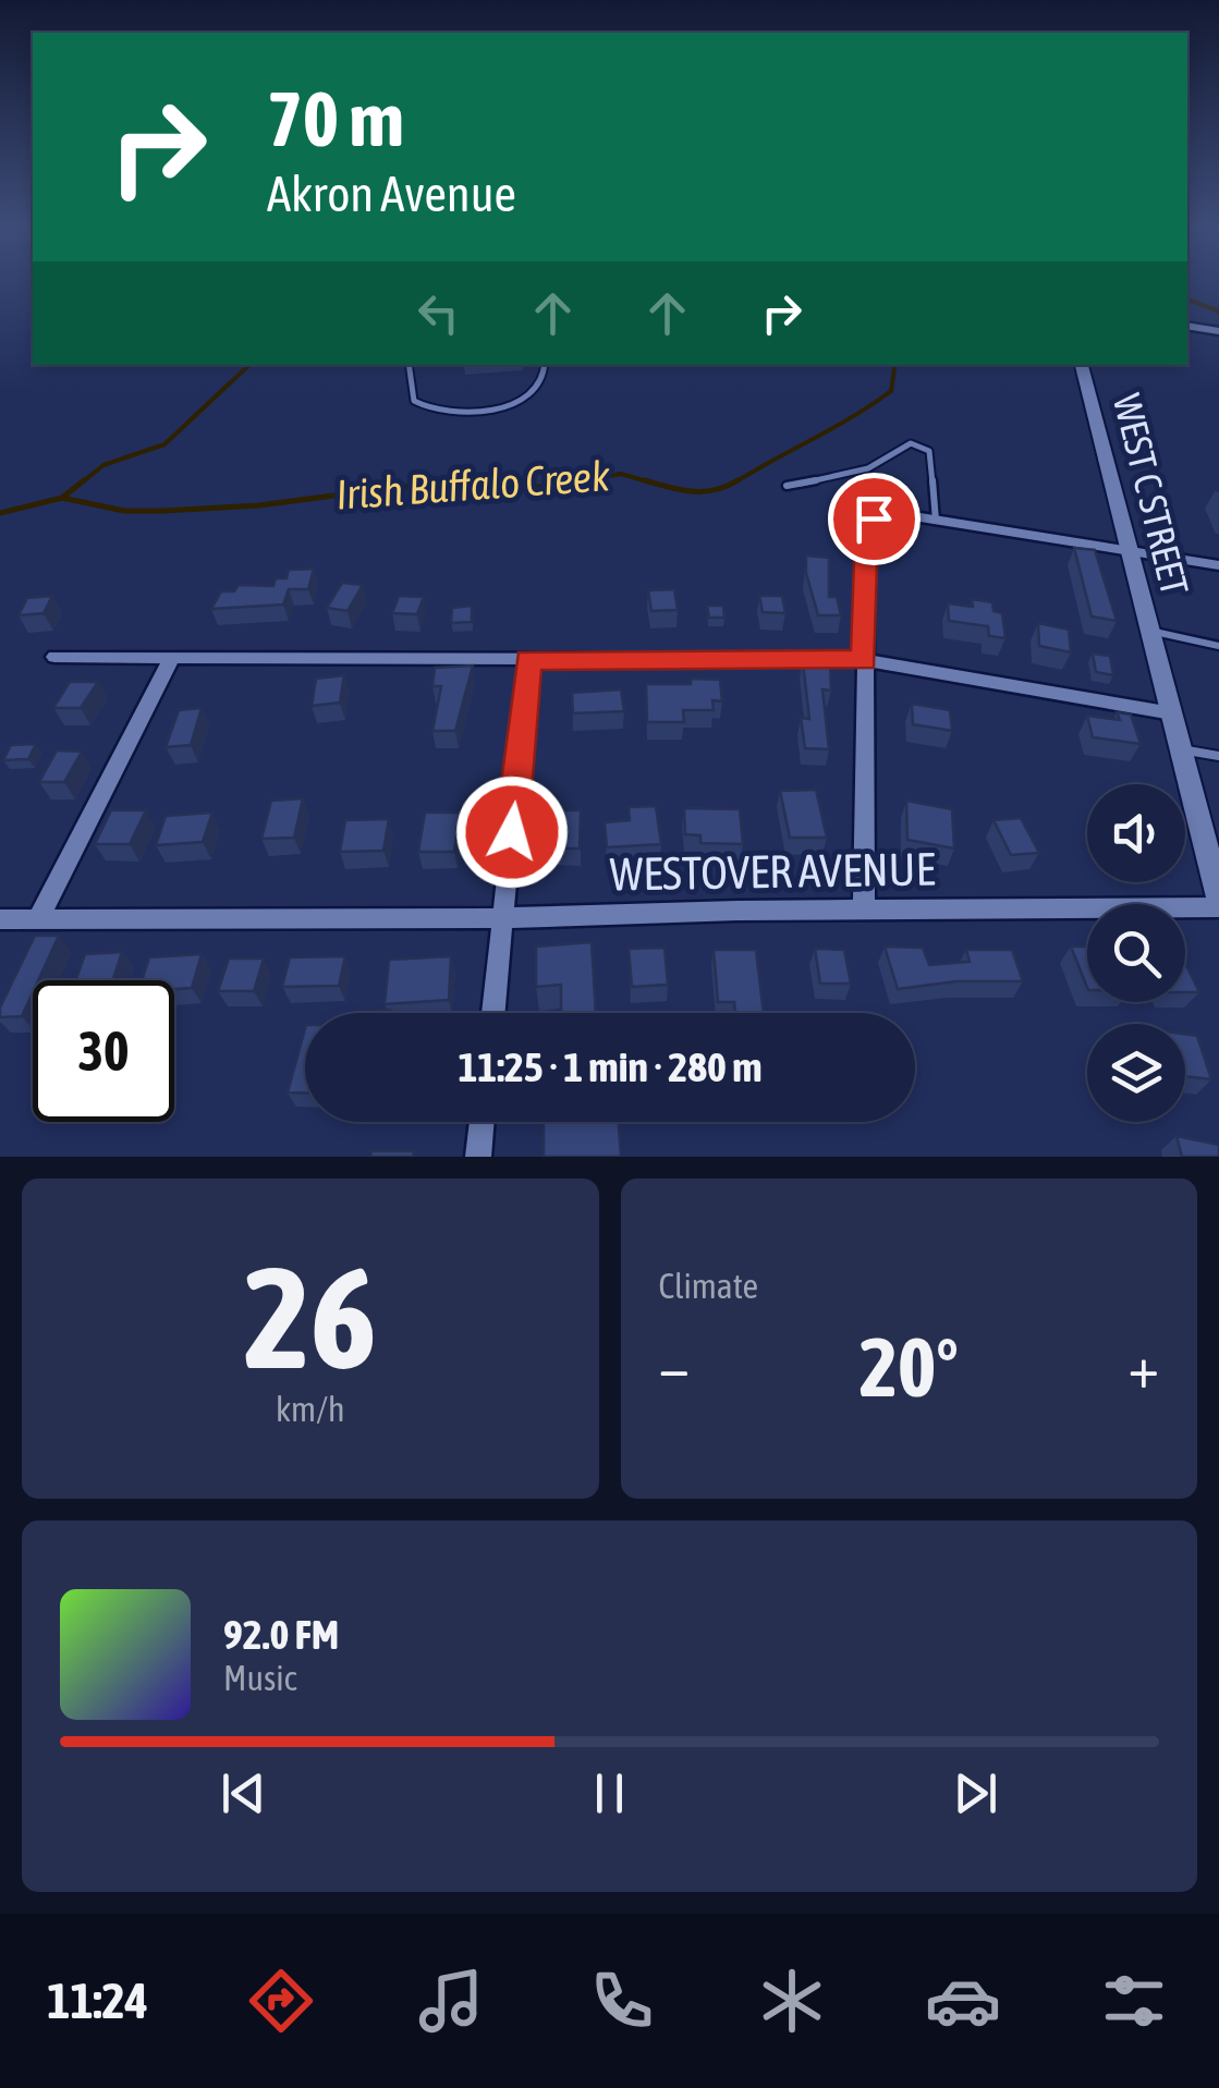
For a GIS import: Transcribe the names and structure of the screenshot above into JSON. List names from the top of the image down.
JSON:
{
  "streets": {
    "main road": ["WEST C STREET"],
    "street": ["WESTOVER AVENUE"]
  },
  "water": ["Irish Buffalo Creek"],
  "page": {
    "turn": ["70 m", "Akron Avenue"],
    "limit": "30",
    "trip": "11:25 · 1 min · 280 m",
    "tile": [
      ["26", "km/h"],
      "Climate"
    ],
    "heat": ["−", "20°", "+"],
    "song": ["92.0 FM", "Music"],
    "tabs": "11:24"
  }
}
